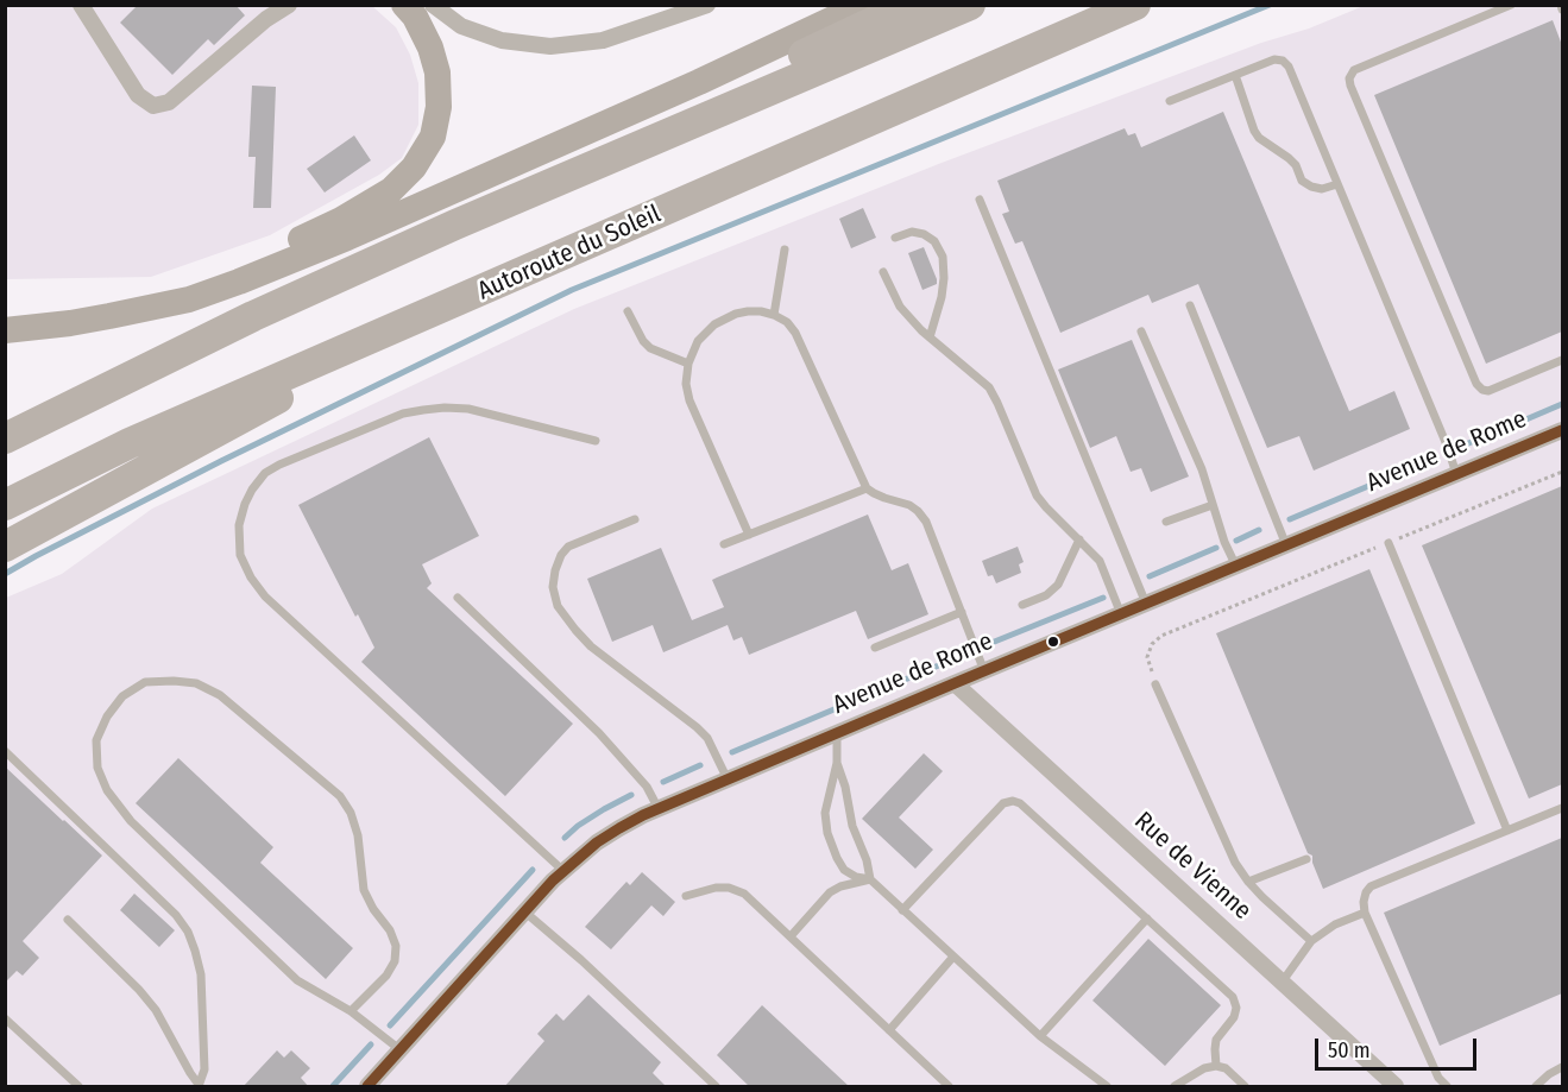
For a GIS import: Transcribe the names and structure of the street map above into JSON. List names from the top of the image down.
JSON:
{
  "streets": {
    "highway": ["Autoroute du Soleil"],
    "street": ["Avenue de Rome", "Rue de Vienne"]
  },
  "crossings": [
    ["Avenue de Rome", "Rue de Vienne"]
  ],
  "scale_bar": "50 m"
}
